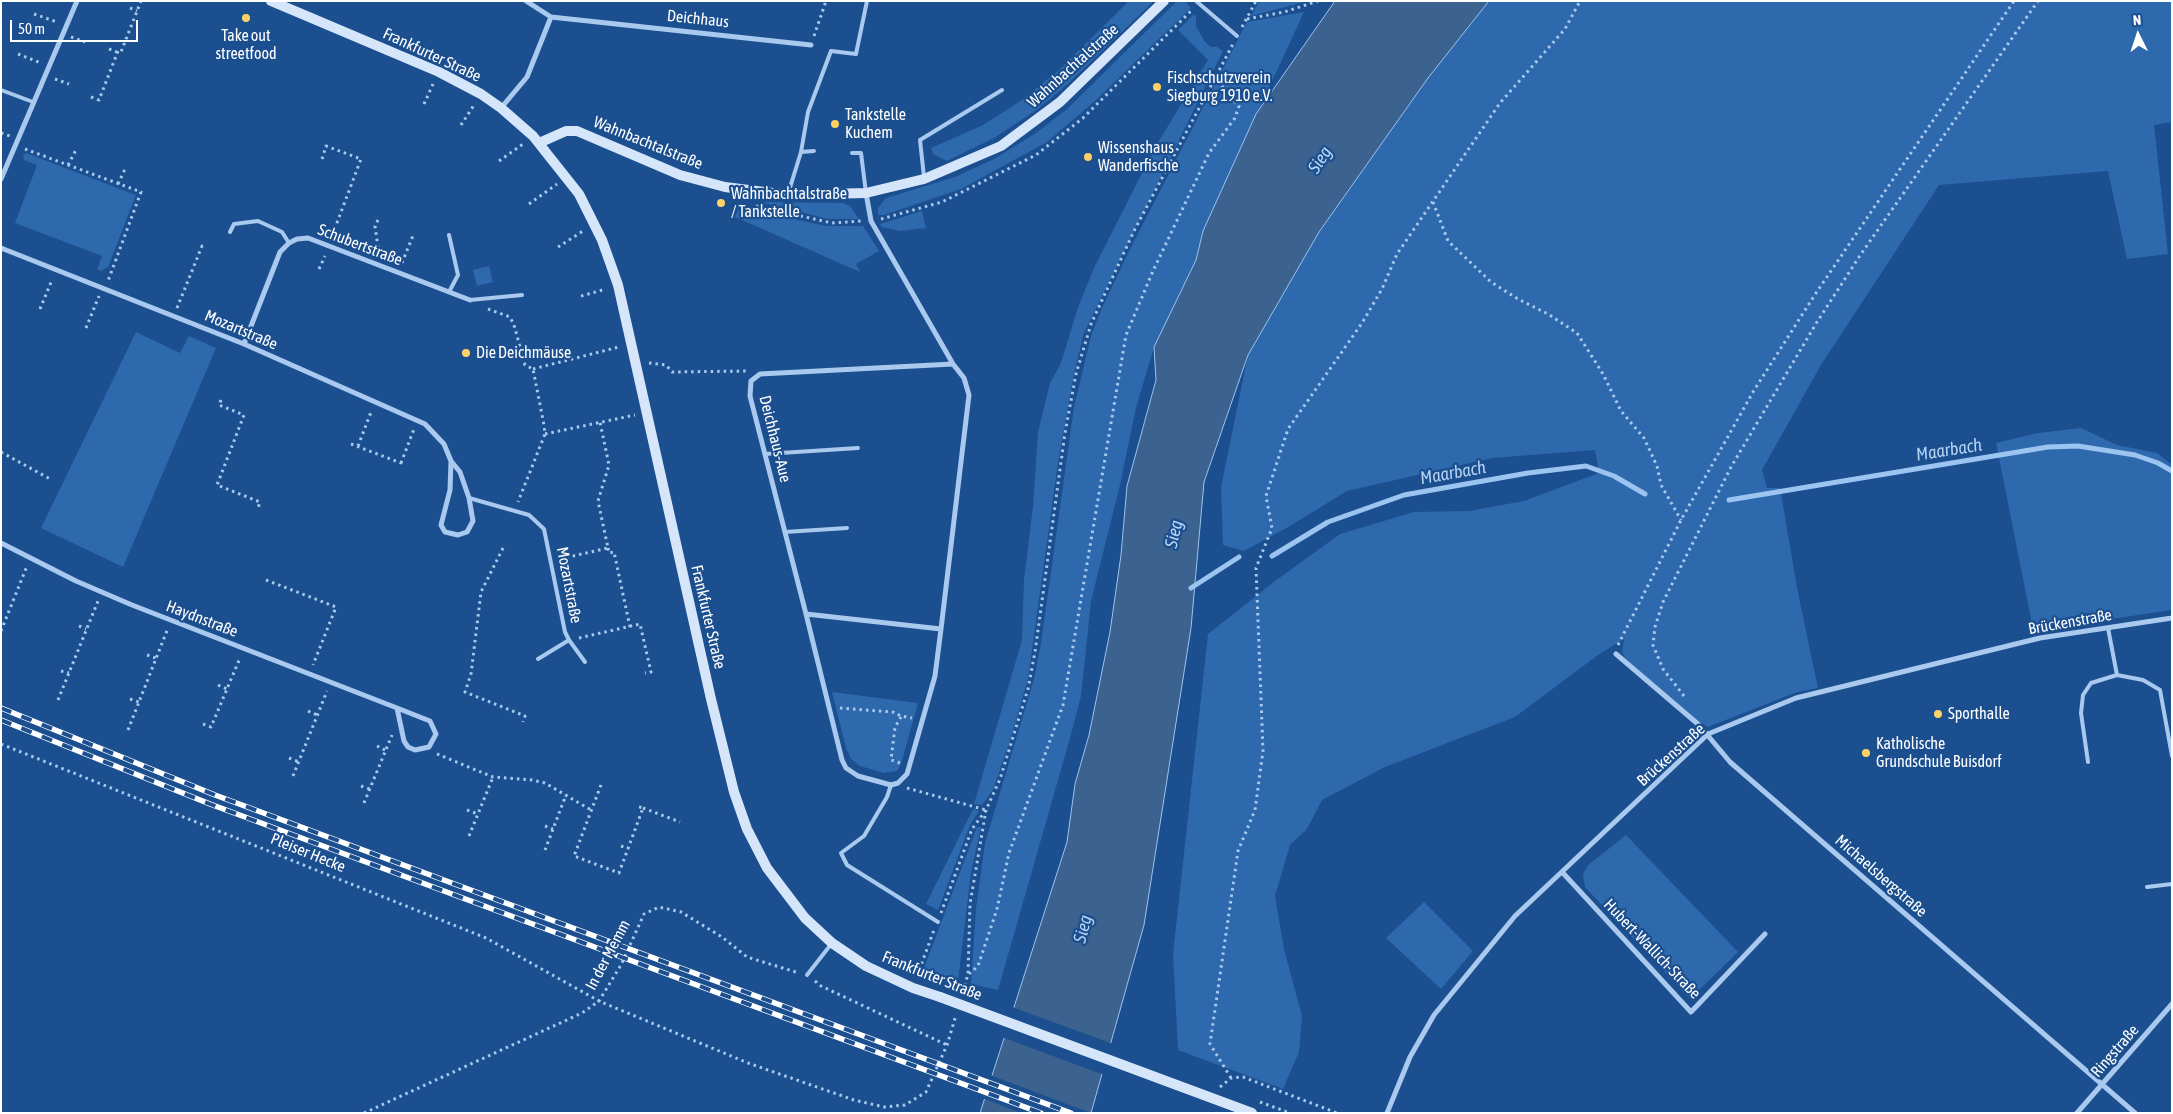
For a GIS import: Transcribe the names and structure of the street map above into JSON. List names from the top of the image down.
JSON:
{
  "streets": {
    "main road": ["Frankfurter Straße", "Wahnbachtalstraße"],
    "street": [
      "Deichhaus",
      "Schubertstraße",
      "Mozartstraße",
      "Deichhaus-Aue",
      "Haydnstraße",
      "Brückenstraße",
      "Michaelsbergstraße",
      "Hubert-Wallich-Straße",
      "Ringstraße"
    ],
    "path": ["Pleiser Hecke", "In der Memm"]
  },
  "crossings": [
    ["Frankfurter Straße", "Wahnbachtalstraße"],
    ["Brückenstraße", "Michaelsbergstraße"],
    ["Brückenstraße", "Hubert-Wallich-Straße"],
    ["Pleiser Hecke", "In der Memm"],
    ["Michaelsbergstraße", "Ringstraße"]
  ],
  "water": ["Sieg", "Maarbach"],
  "places": [
    "Take out streetfood",
    "Fischschutzverein Siegburg 1910 e.V.",
    "Tankstelle Kuchem",
    "Wissenshaus Wanderfische",
    "Wahnbachtalstraße / Tankstelle",
    "Die Deichmäuse",
    "Sporthalle",
    "Katholische Grundschule Buisdorf"
  ],
  "scale_bar": "50 m",
  "north": "top"
}
